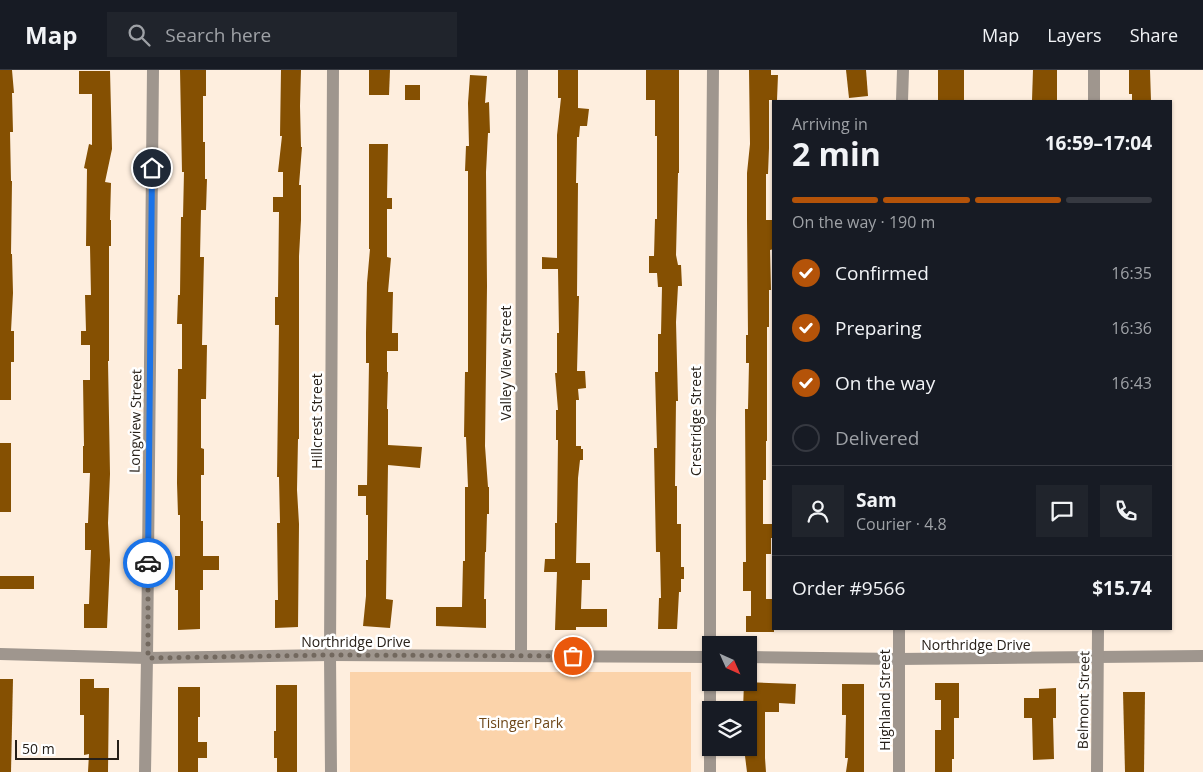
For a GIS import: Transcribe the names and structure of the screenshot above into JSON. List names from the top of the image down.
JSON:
{
  "streets": {
    "street": [
      "Valley View Street",
      "Longview Street",
      "Hillcrest Street",
      "Crestridge Street",
      "Northridge Drive",
      "Highland Street",
      "Belmont Street"
    ]
  },
  "crossings": [
    ["Valley View Street", "Northridge Drive"],
    ["Longview Street", "Northridge Drive"],
    ["Hillcrest Street", "Northridge Drive"],
    ["Northridge Drive", "Highland Street"],
    ["Northridge Drive", "Belmont Street"]
  ],
  "parks": ["Tisinger Park"],
  "scale_bar": "50 m",
  "north": "bottom right",
  "page": {
    "header": "Map",
    "search": "Search here",
    "nav": ["Map", "Layers", "Share"],
    "heading": ["2 min", "Arriving in", "16:59–17:04"],
    "panel": [
      "Sam",
      "Courier · 4.8",
      "Order #9566",
      "$15.74"
    ],
    "bar": "On the way · 190 m",
    "list": [
      ["Confirmed", "16:35"],
      ["Preparing", "16:36"],
      ["On the way", "16:43"],
      "Delivered"
    ],
    "scale": "50 m"
  }
}
